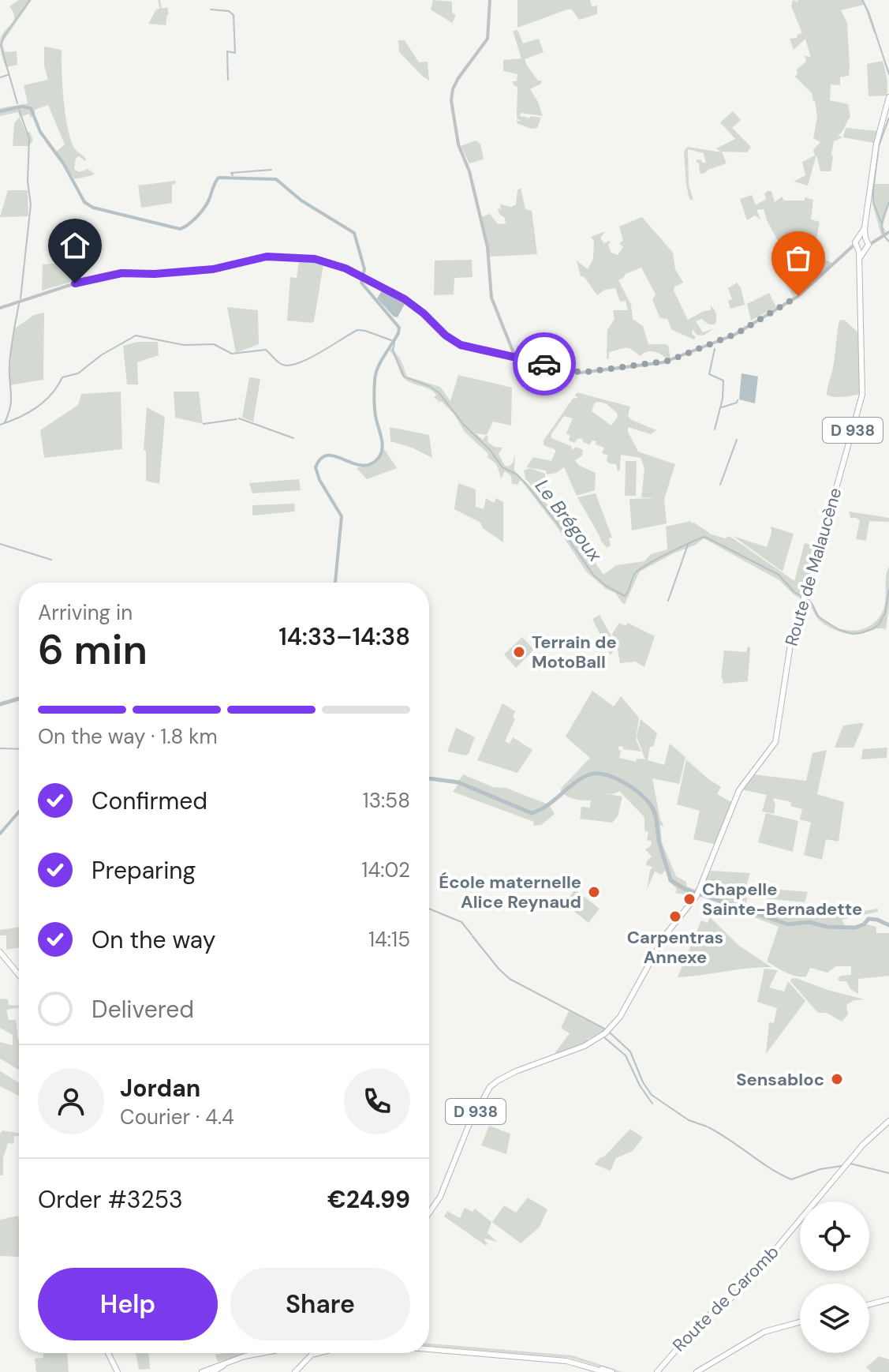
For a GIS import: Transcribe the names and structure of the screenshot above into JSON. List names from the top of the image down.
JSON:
{
  "streets": {
    "main road": ["D 938", "Route de Malaucène", "Route de Caromb"]
  },
  "crossings": [
    ["D 938", "Route de Malaucène"]
  ],
  "water": ["Le Brégoux"],
  "places": [
    "Terrain de MotoBall",
    "École maternelle Alice Reynaud",
    "Chapelle Sainte-Bernadette",
    "Carpentras Annexe",
    "Sensabloc"
  ],
  "page": {
    "heading": ["6 min", "Arriving in", "14:33–14:38"],
    "panel": [
      "Jordan",
      "Courier · 4.4",
      "Order #3253",
      "€24.99"
    ],
    "bar": "On the way · 1.8 km",
    "list": [
      ["Confirmed", "13:58"],
      ["Preparing", "14:02"],
      ["On the way", "14:15"],
      "Delivered"
    ],
    "buttons": ["Help", "Share"]
  }
}
